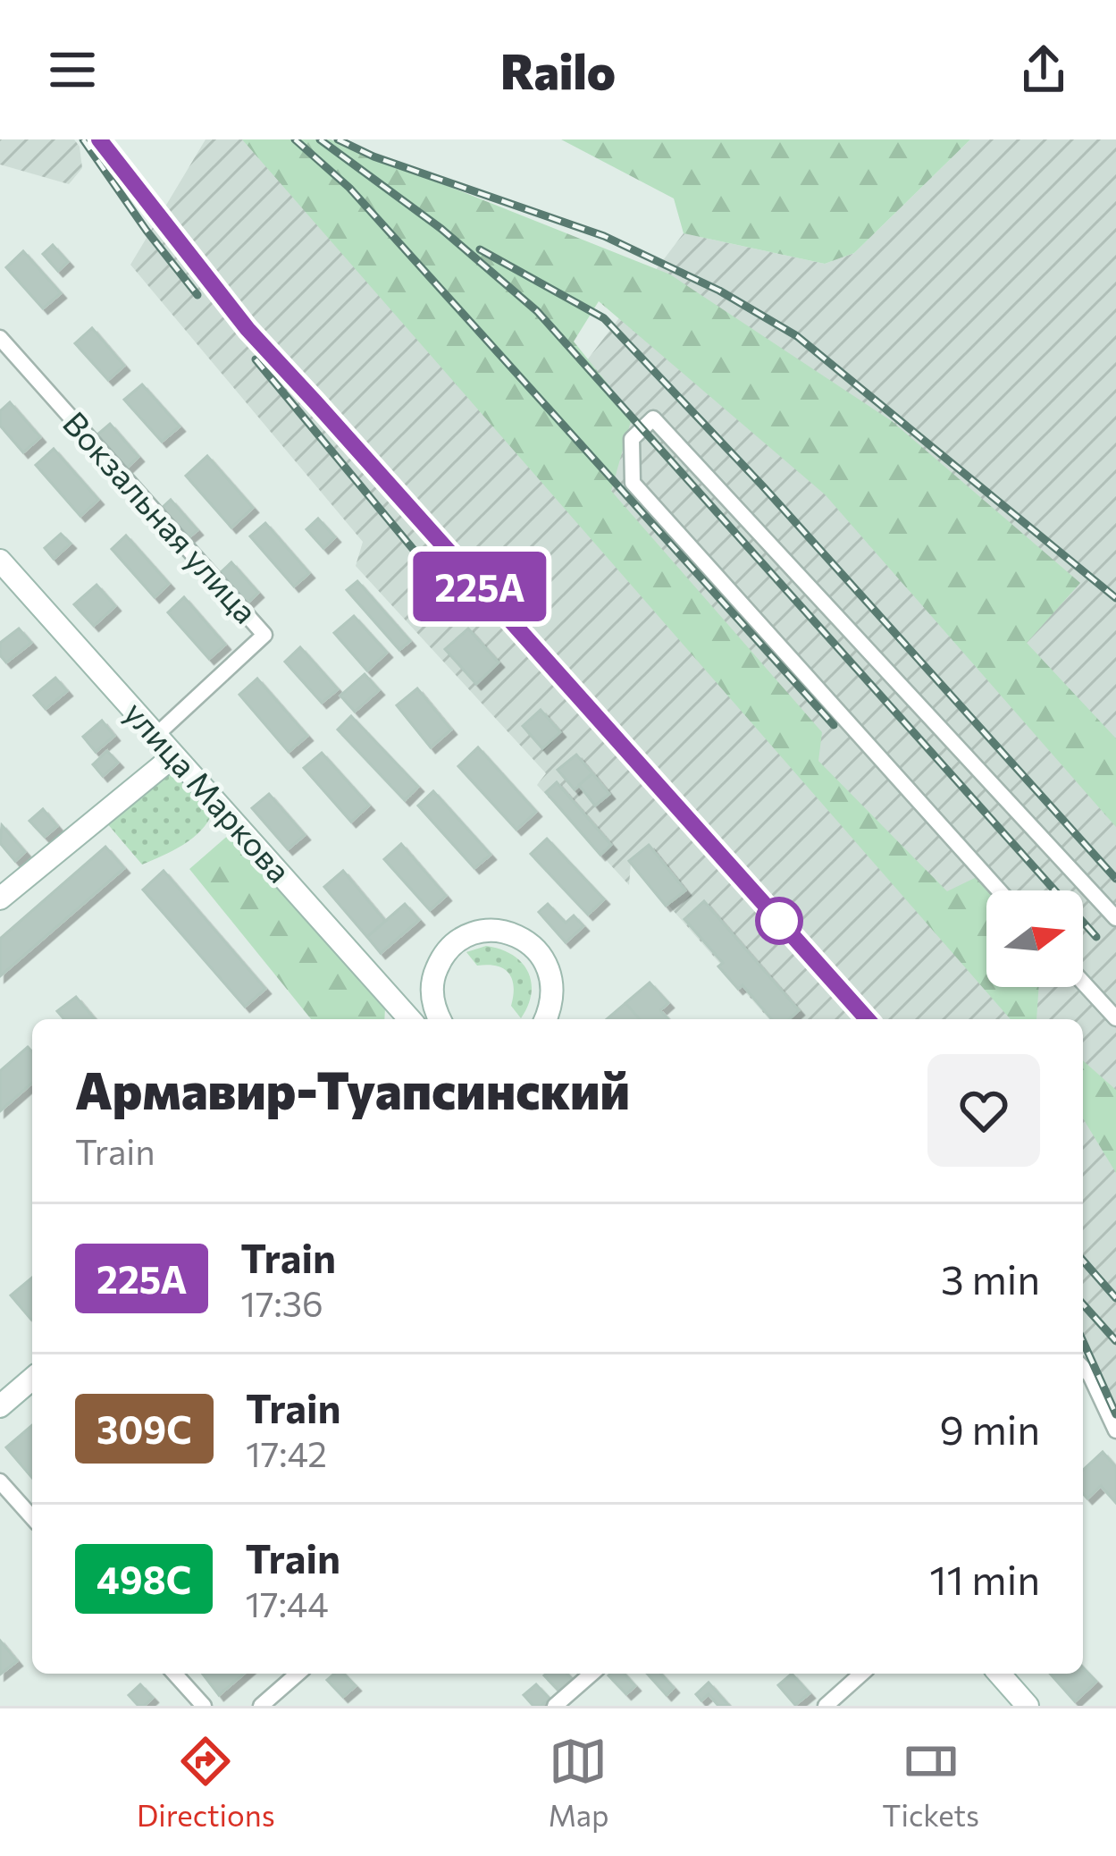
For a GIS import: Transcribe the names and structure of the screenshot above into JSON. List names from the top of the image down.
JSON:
{
  "streets": {
    "main road": ["улица Маркова"],
    "street": ["Вокзальная улица"]
  },
  "crossings": [
    ["Вокзальная улица", "улица Маркова"]
  ],
  "north": "right",
  "page": {
    "header": "Railo",
    "on_map": "225А",
    "heading": ["Армавир-Туапсинский", "Train"],
    "list": [
      {
        "mark": "225А",
        "name": "Train",
        "note": "17:36",
        "value": "3 min"
      },
      {
        "mark": "309С",
        "name": "Train",
        "note": "17:42",
        "value": "9 min"
      },
      {
        "mark": "498С",
        "name": "Train",
        "note": "17:44",
        "value": "11 min"
      }
    ],
    "tabs": ["Directions", "Map", "Tickets"]
  }
}
